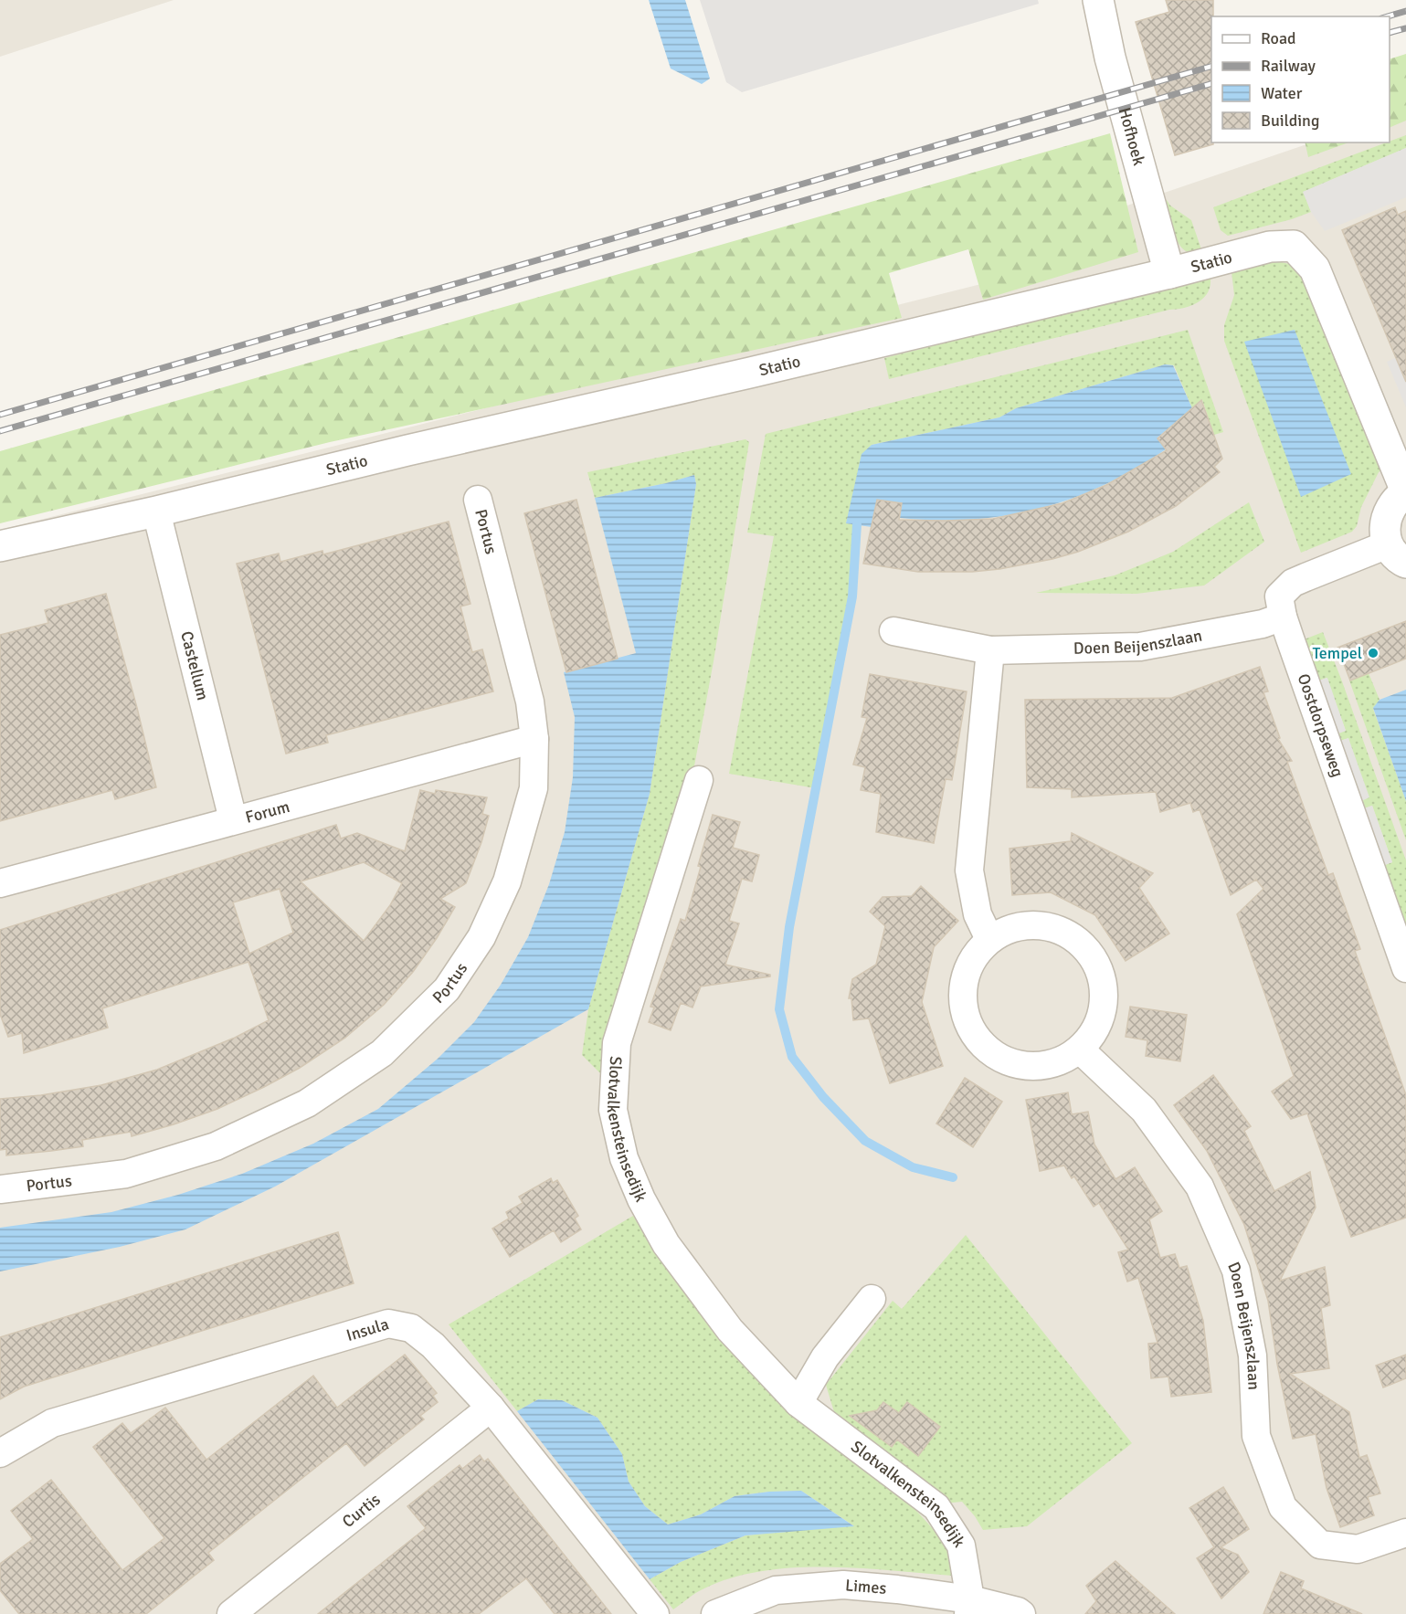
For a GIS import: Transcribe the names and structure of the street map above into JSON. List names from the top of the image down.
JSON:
{
  "streets": {
    "street": [
      "Hofhoek",
      "Statio",
      "Portus",
      "Doen Beijenszlaan",
      "Castellum",
      "Oostdorpseweg",
      "Forum",
      "Slotvalkensteinsedijk",
      "Insula",
      "Curtis",
      "Limes"
    ]
  },
  "crossings": [
    ["Hofhoek", "Statio"],
    ["Statio", "Castellum"],
    ["Portus", "Forum"],
    ["Doen Beijenszlaan", "Oostdorpseweg"],
    ["Castellum", "Forum"],
    ["Slotvalkensteinsedijk", "Limes"],
    ["Insula", "Curtis"]
  ],
  "places": ["Tempel"],
  "legend": [
    "Road",
    "Railway",
    "Water",
    "Building"
  ]
}
